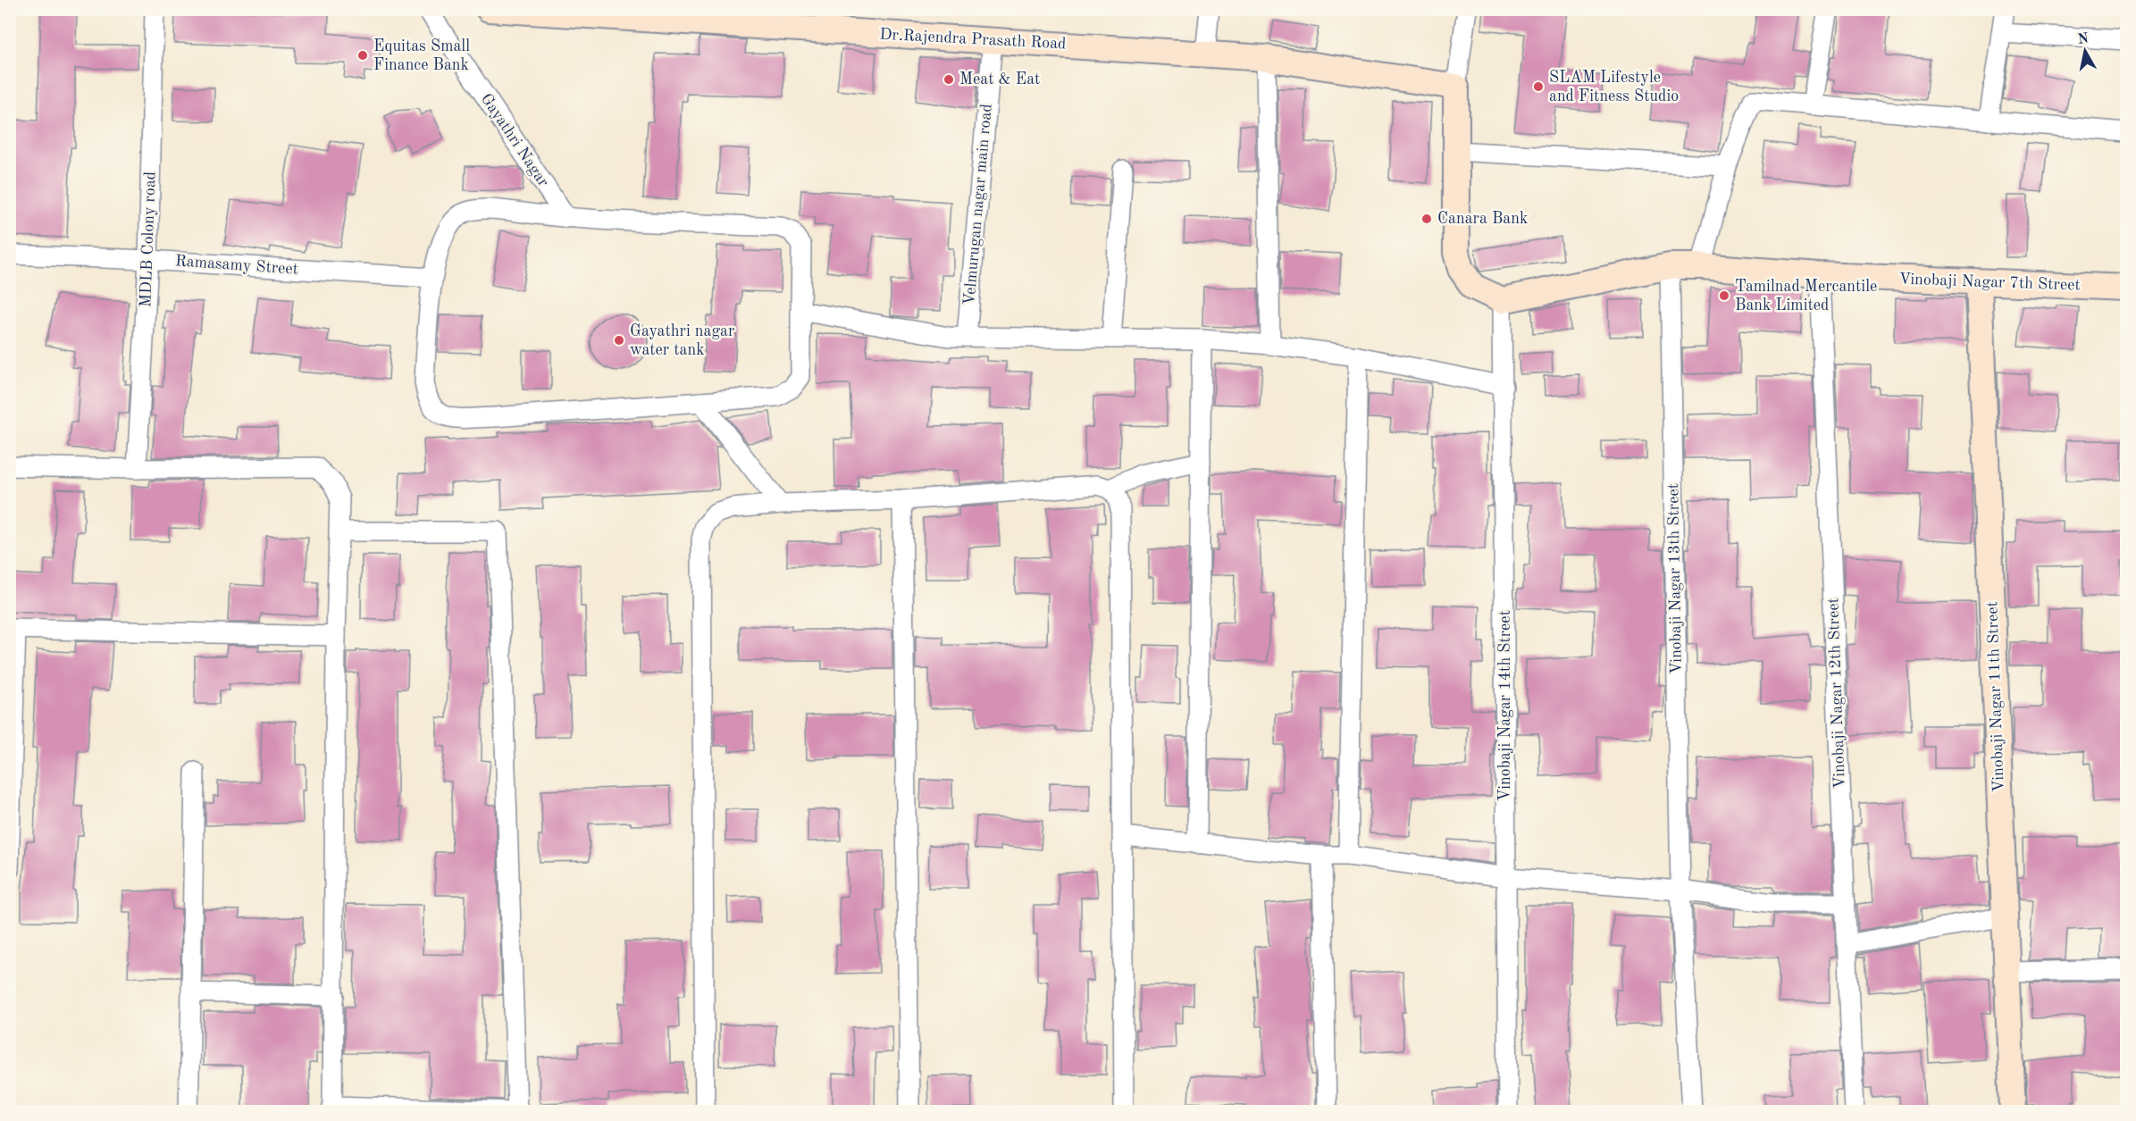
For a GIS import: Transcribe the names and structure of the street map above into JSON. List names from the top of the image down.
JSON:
{
  "streets": {
    "street": [
      "Dr.Rajendra Prasath Road",
      "Gayathri Nagar",
      "Velmurugan nagar main road",
      "MDLB Colony road",
      "Ramasamy Street",
      "Vinobaji Nagar 7th Street",
      "Vinobaji Nagar 13th Street",
      "Vinobaji Nagar 12th Street",
      "Vinobaji Nagar 11th Street",
      "Vinobaji Nagar 14th Street"
    ]
  },
  "crossings": [
    ["Dr.Rajendra Prasath Road", "Velmurugan nagar main road"],
    ["MDLB Colony road", "Ramasamy Street"],
    ["Vinobaji Nagar 7th Street", "Vinobaji Nagar 13th Street"],
    ["Vinobaji Nagar 7th Street", "Vinobaji Nagar 12th Street"],
    ["Vinobaji Nagar 7th Street", "Vinobaji Nagar 11th Street"],
    ["Vinobaji Nagar 7th Street", "Vinobaji Nagar 14th Street"]
  ],
  "places": [
    "Equitas Small Finance Bank",
    "Meat & Eat",
    "SLAM Lifestyle and Fitness Studio",
    "Canara Bank",
    "Tamilnad Mercantile Bank Limited",
    "Gayathri nagar water tank"
  ],
  "north": "top"
}
